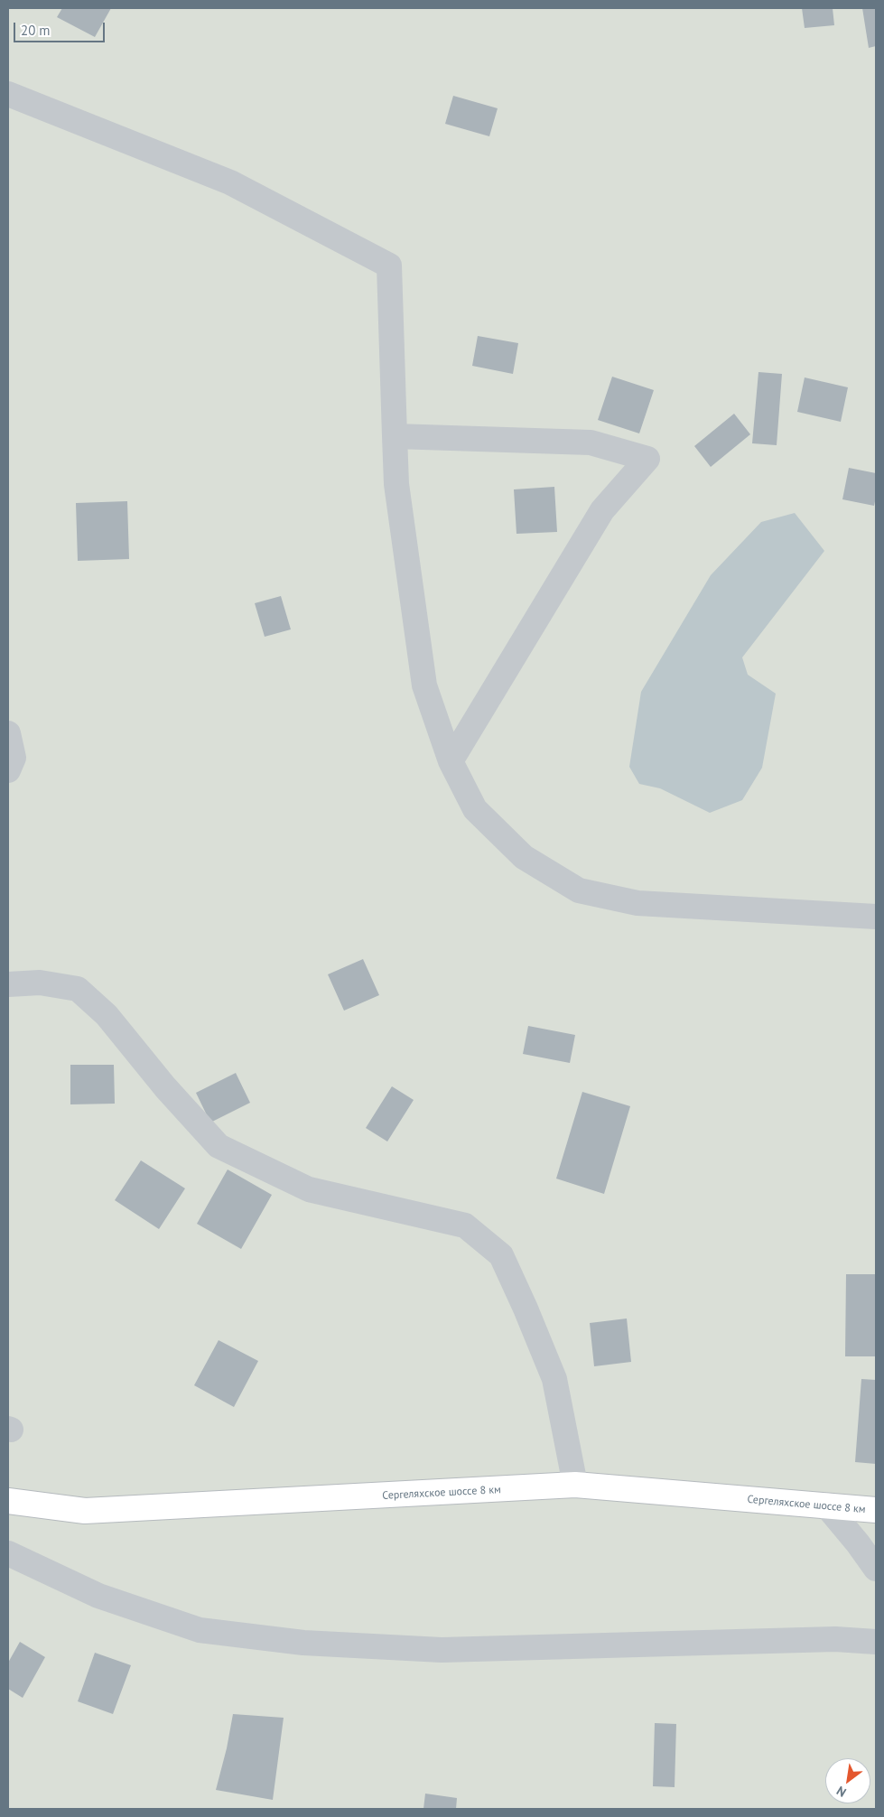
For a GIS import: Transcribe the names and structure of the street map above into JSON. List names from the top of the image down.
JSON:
{
  "streets": {
    "main road": ["Сергеляхское шоссе 8 км"]
  },
  "scale_bar": "20 m",
  "north": "bottom left"
}
